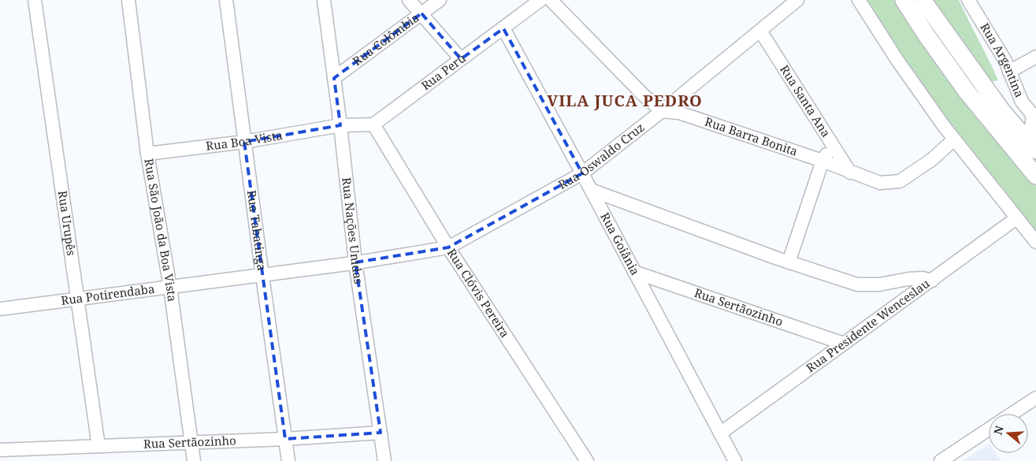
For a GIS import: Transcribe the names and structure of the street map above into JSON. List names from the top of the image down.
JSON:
{
  "streets": {
    "street": [
      "Rua Colômbia",
      "Rua Argentina",
      "Rua Perú",
      "Rua Santa Ana",
      "Rua Barra Bonita",
      "Rua Boa Vista",
      "Rua Oswaldo Cruz",
      "Rua Urupês",
      "Rua São João da Boa Vista",
      "Rua Tabatinga",
      "Rua Nações Unidas",
      "Rua Goiânia",
      "Rua Clóvis Pereira",
      "Rua Potirendaba",
      "Rua Sertãozinho",
      "Rua Presidente Wenceslau"
    ]
  },
  "crossings": [
    ["Rua Colômbia", "Rua Nações Unidas"],
    ["Rua Perú", "Rua Goiânia"],
    ["Rua Perú", "Rua Clóvis Pereira"],
    ["Rua Santa Ana", "Rua Barra Bonita"],
    ["Rua Santa Ana", "Rua Oswaldo Cruz"],
    ["Rua Barra Bonita", "Rua Oswaldo Cruz"],
    ["Rua Boa Vista", "Rua São João da Boa Vista"],
    ["Rua Boa Vista", "Rua Tabatinga"],
    ["Rua Boa Vista", "Rua Nações Unidas"],
    ["Rua Oswaldo Cruz", "Rua Goiânia"],
    ["Rua Oswaldo Cruz", "Rua Clóvis Pereira"],
    ["Rua Oswaldo Cruz", "Rua Potirendaba"],
    ["Rua Urupês", "Rua Potirendaba"],
    ["Rua Urupês", "Rua Sertãozinho"],
    ["Rua São João da Boa Vista", "Rua Potirendaba"],
    ["Rua São João da Boa Vista", "Rua Sertãozinho"],
    ["Rua Tabatinga", "Rua Potirendaba"],
    ["Rua Tabatinga", "Rua Sertãozinho"],
    ["Rua Nações Unidas", "Rua Potirendaba"],
    ["Rua Nações Unidas", "Rua Sertãozinho"],
    ["Rua Goiânia", "Rua Sertãozinho"],
    ["Rua Goiânia", "Rua Presidente Wenceslau"],
    ["Rua Clóvis Pereira", "Rua Potirendaba"],
    ["Rua Sertãozinho", "Rua Presidente Wenceslau"]
  ],
  "districts": ["VILA JUCA PEDRO"],
  "north": "left"
}
